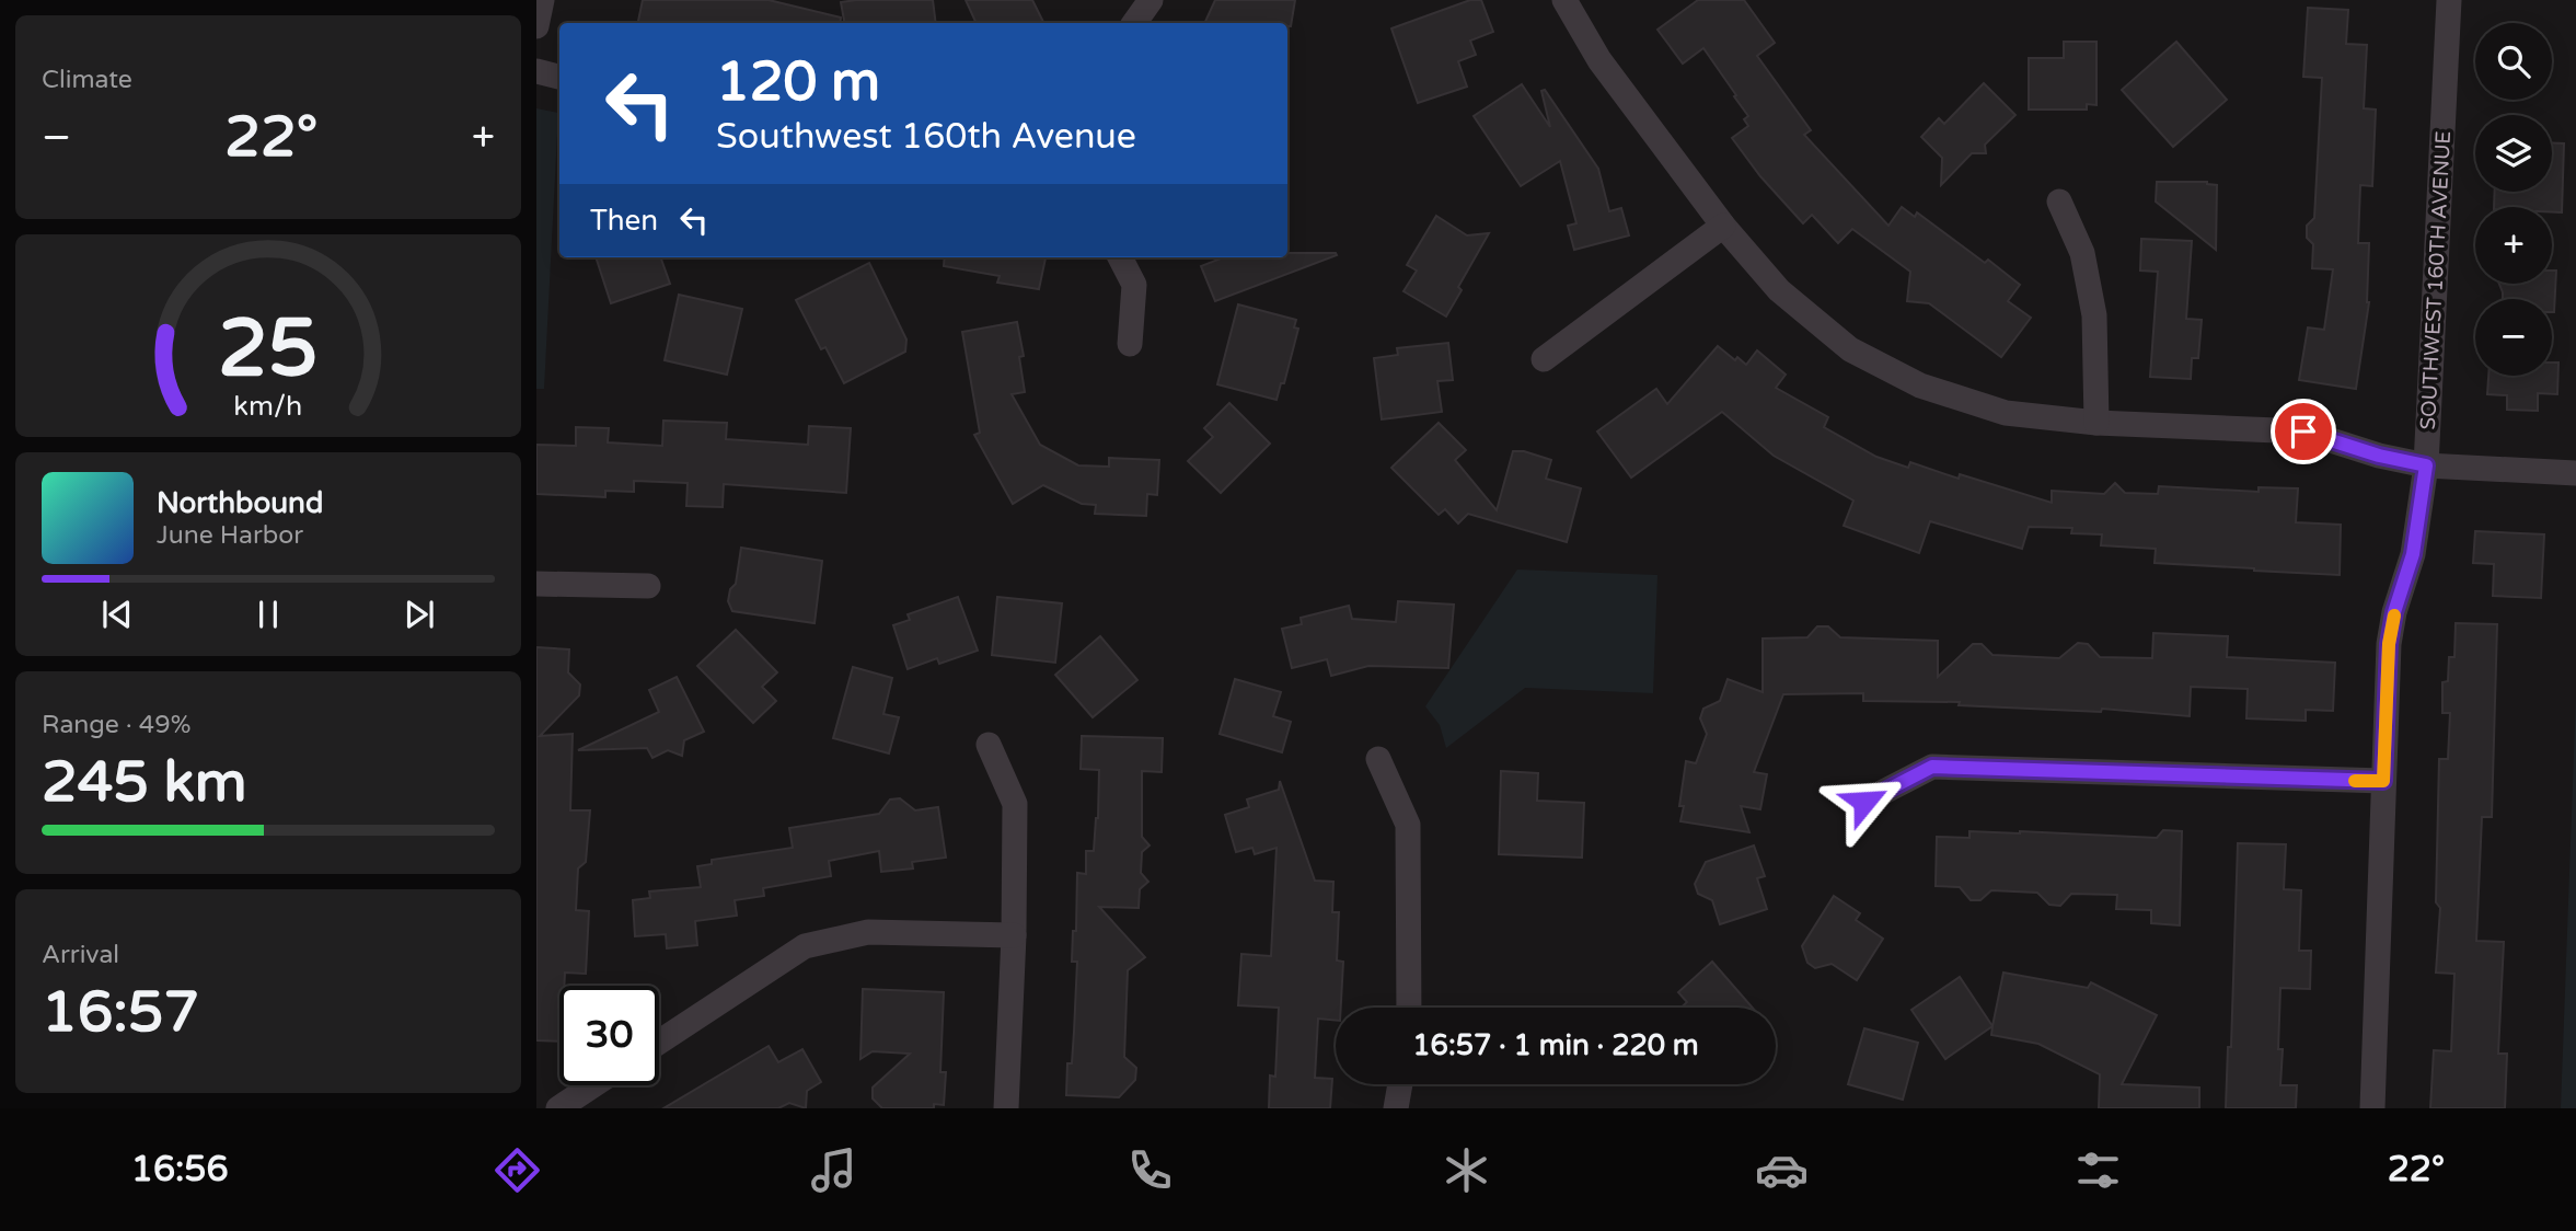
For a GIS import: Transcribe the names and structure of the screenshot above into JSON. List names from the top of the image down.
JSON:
{
  "streets": {
    "street": ["SOUTHWEST 160TH AVENUE"]
  },
  "page": {
    "tile": [
      "Climate",
      ["Range · 49%", "245 km"],
      ["Arrival", "16:57"]
    ],
    "map_buttons": ["+", "−"],
    "turn": ["120 m", "Southwest 160th Avenue"],
    "heat": ["−", "22°", "+"],
    "then": "Then",
    "song": ["Northbound", "June Harbor"],
    "limit": "30",
    "trip": "16:57 · 1 min · 220 m",
    "tabs": ["16:56", "22°"],
    "gauge": ["25", "km/h"]
  }
}
